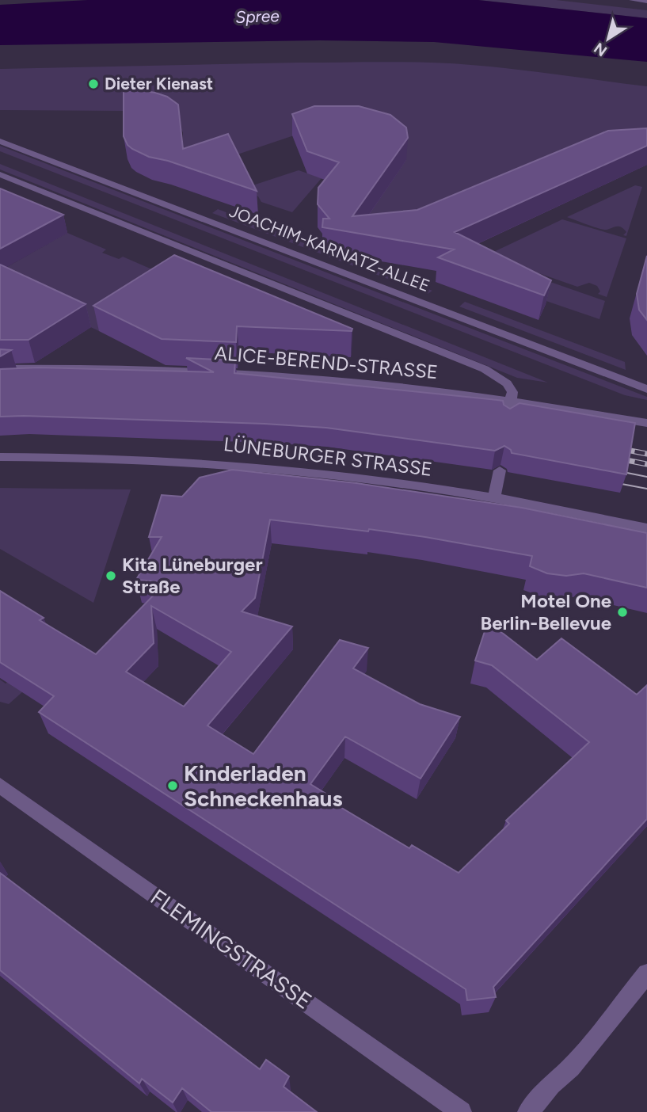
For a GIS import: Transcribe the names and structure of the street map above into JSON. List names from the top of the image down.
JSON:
{
  "streets": {
    "street": [
      "JOACHIM-KARNATZ-ALLEE",
      "ALICE-BEREND-STRASSE",
      "LÜNEBURGER STRASSE",
      "FLEMINGSTRASSE"
    ]
  },
  "water": ["Spree"],
  "places": [
    "Dieter Kienast",
    "Kita Lüneburger Straße",
    "Motel One Berlin-Bellevue",
    "Kinderladen Schneckenhaus"
  ],
  "north": "bottom left"
}
